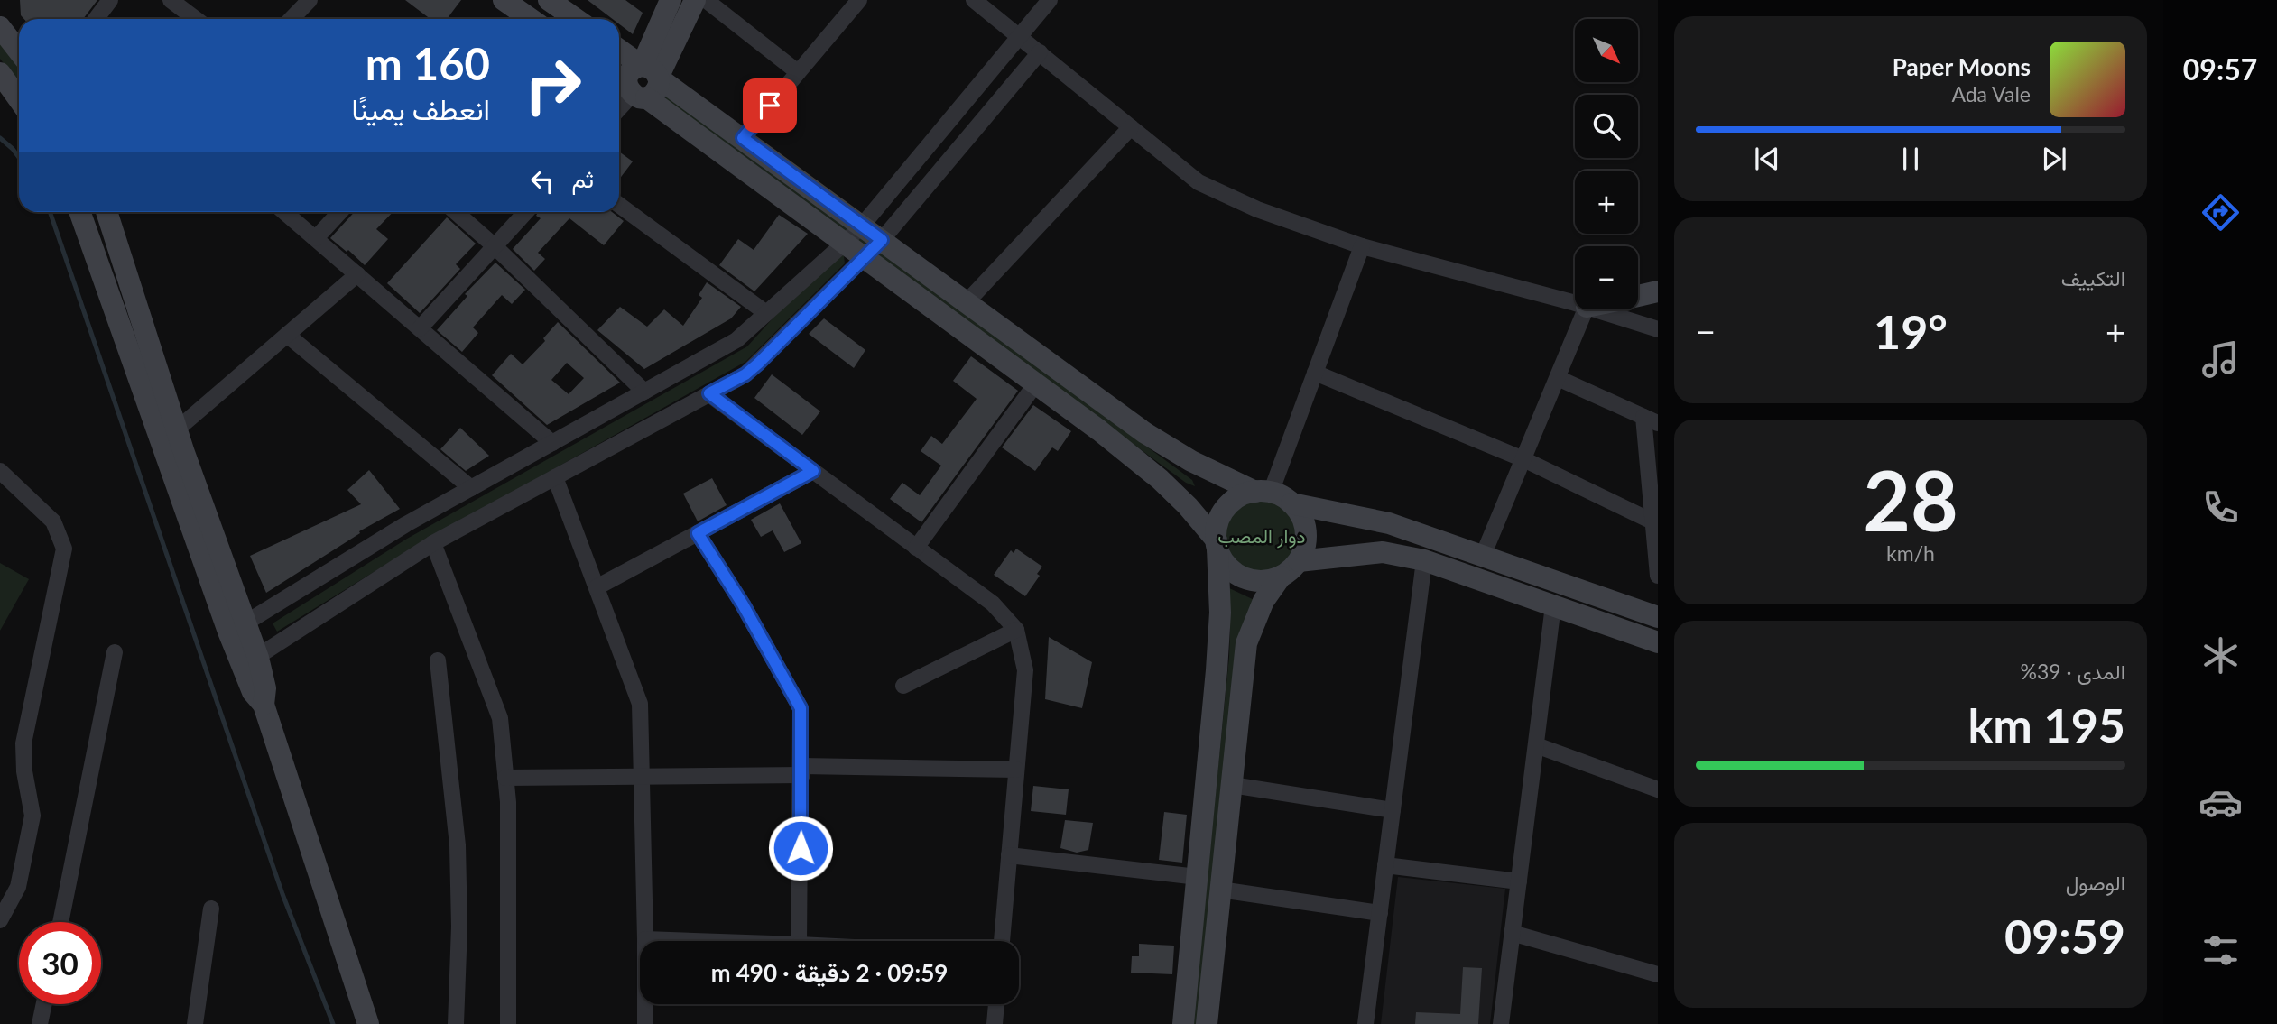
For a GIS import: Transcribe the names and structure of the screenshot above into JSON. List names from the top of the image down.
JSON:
{
  "parks": ["دوار المصب"],
  "north": "bottom right",
  "page": {
    "tabs": "09:57",
    "map_buttons": ["+", "−"],
    "turn": ["160 m", "انعطف يمينًا"],
    "song": ["Paper Moons", "Ada Vale"],
    "then": "ثم",
    "tile": [
      "التكييف",
      ["28", "km/h"],
      ["المدى · 39%", "195 km"],
      ["الوصول", "09:59"]
    ],
    "heat": ["−", "19°", "+"],
    "limit": "30",
    "trip": "09:59 · 2 دقيقة · 490 m"
  }
}
